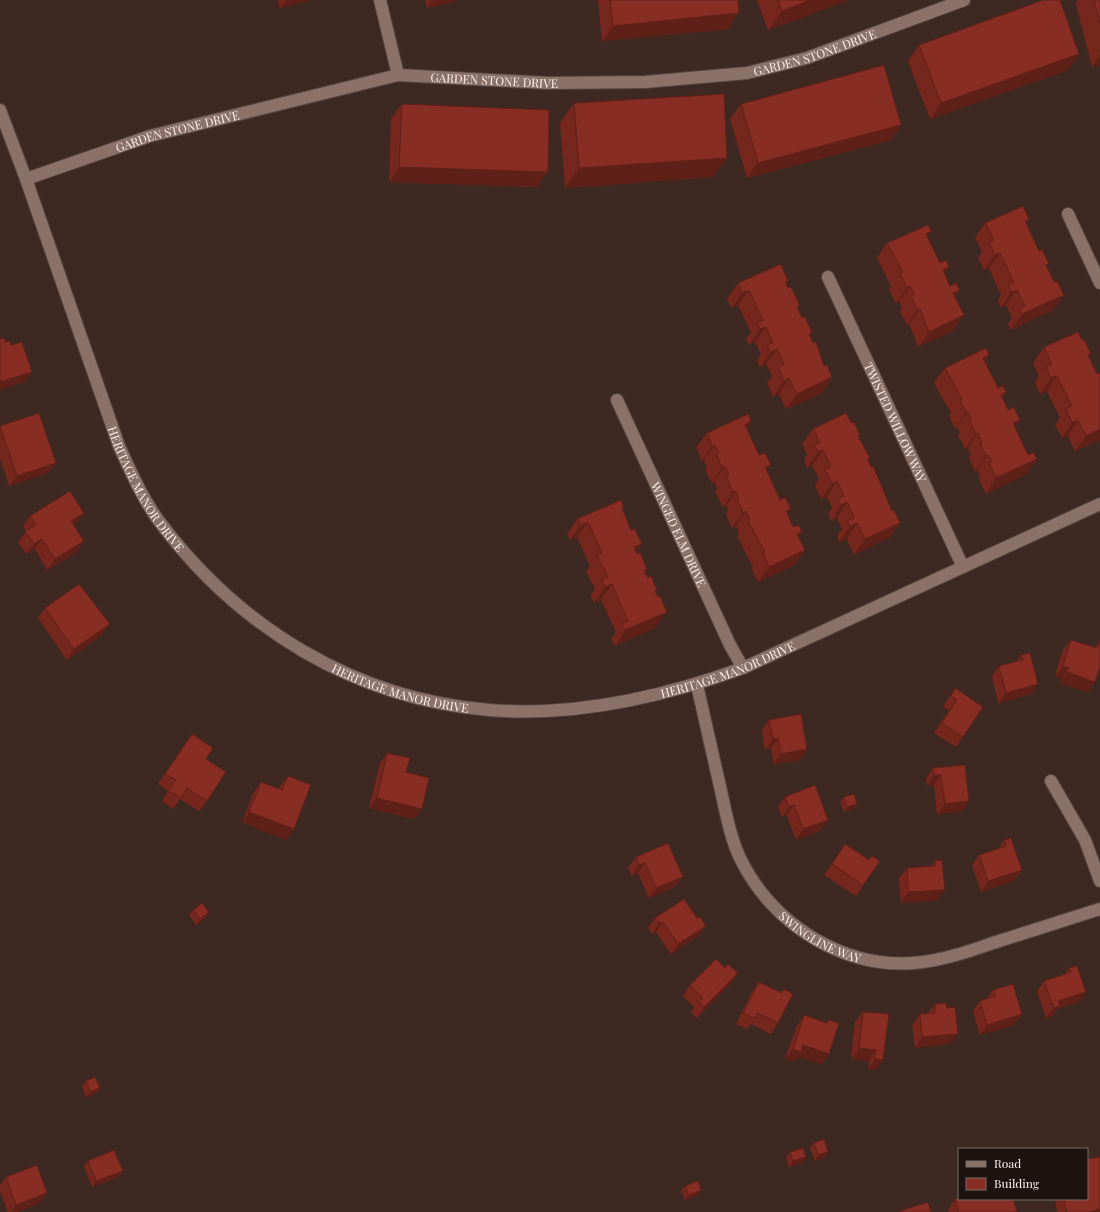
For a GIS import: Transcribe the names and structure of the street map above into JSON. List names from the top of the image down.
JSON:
{
  "streets": {
    "street": [
      "GARDEN STONE DRIVE",
      "TWISTED WILLOW WAY",
      "HERITAGE MANOR DRIVE",
      "WINGED ELM DRIVE",
      "SWINGLINE WAY"
    ]
  },
  "crossings": [
    ["GARDEN STONE DRIVE", "HERITAGE MANOR DRIVE"],
    ["TWISTED WILLOW WAY", "HERITAGE MANOR DRIVE"],
    ["HERITAGE MANOR DRIVE", "WINGED ELM DRIVE"],
    ["HERITAGE MANOR DRIVE", "SWINGLINE WAY"]
  ],
  "legend": ["Road", "Building"]
}
